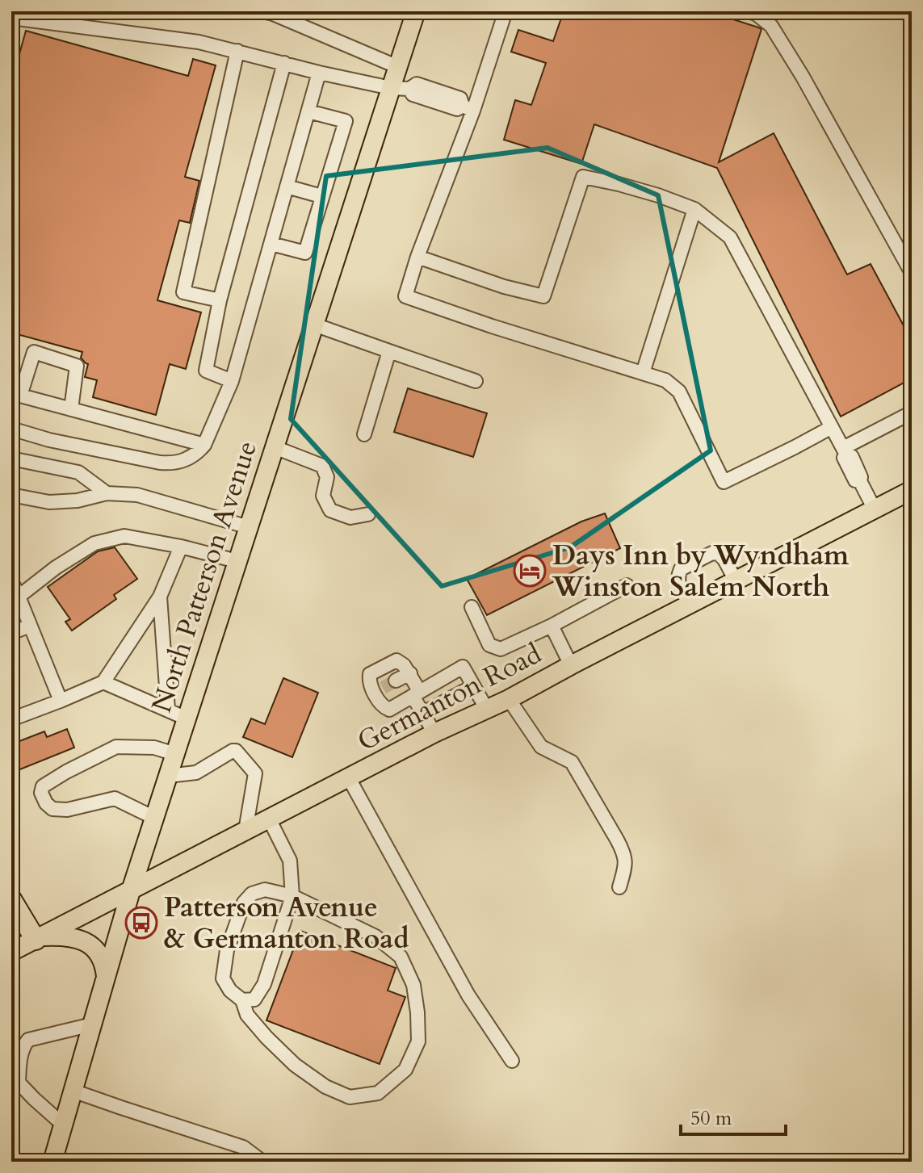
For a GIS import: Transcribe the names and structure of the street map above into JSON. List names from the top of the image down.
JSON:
{
  "streets": {
    "main road": ["North Patterson Avenue", "Germanton Road"]
  },
  "crossings": [
    ["North Patterson Avenue", "Germanton Road"]
  ],
  "places": {
    "hotel": ["Days Inn by Wyndham Winston Salem North"],
    "bus stop": ["Patterson Avenue & Germanton Road"]
  },
  "scale_bar": "50 m"
}
